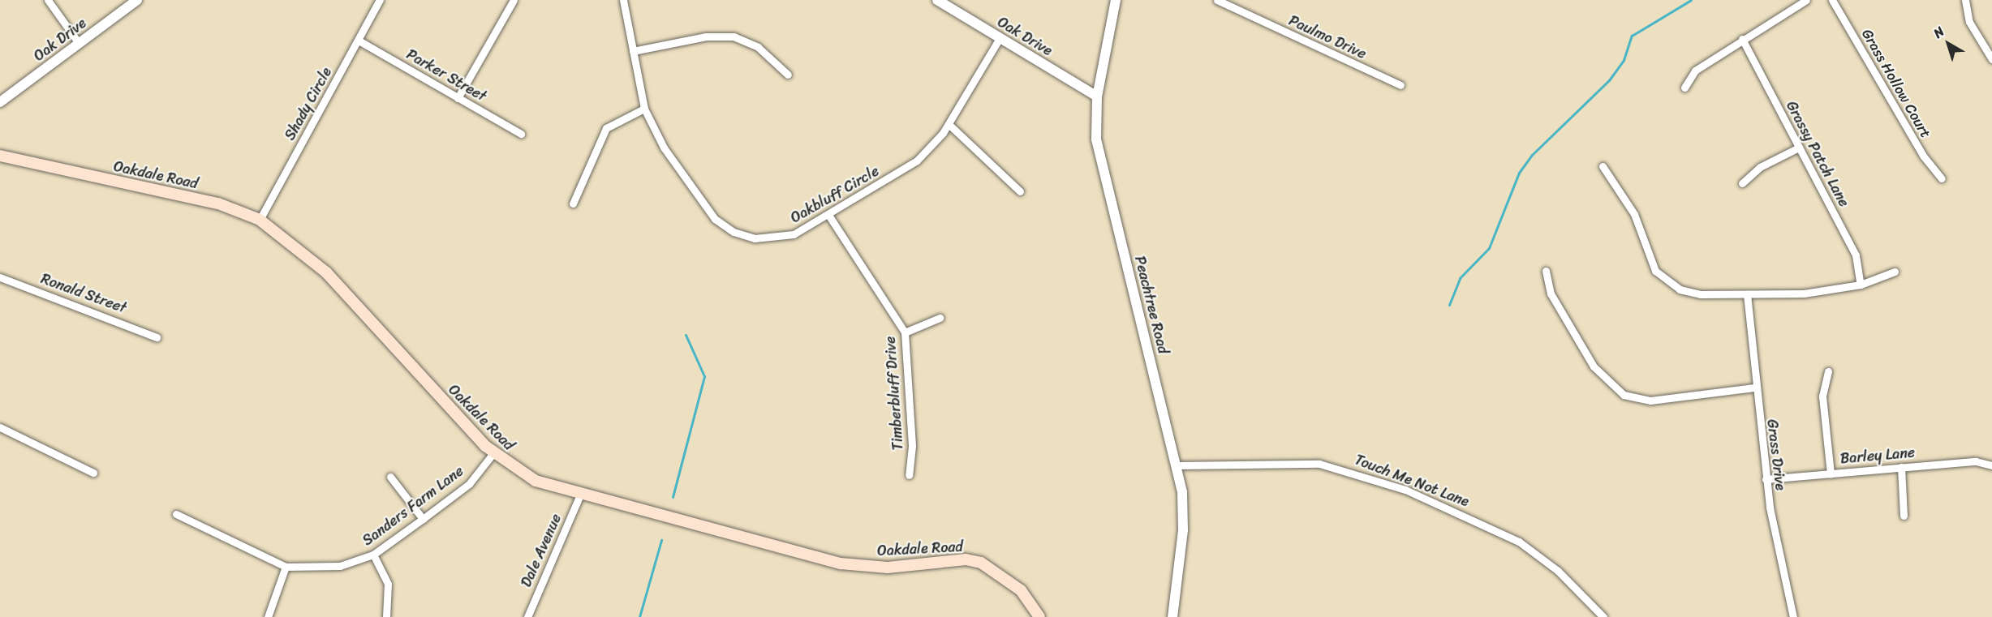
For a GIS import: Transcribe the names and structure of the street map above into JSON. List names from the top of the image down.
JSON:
{
  "streets": {
    "main road": ["Oakdale Road"],
    "street": [
      "Oak Drive",
      "Paulmo Drive",
      "Parker Street",
      "Grass Hollow Court",
      "Shady Circle",
      "Grassy Patch Lane",
      "Oakbluff Circle",
      "Ronald Street",
      "Peachtree Road",
      "Timberbluff Drive",
      "Grass Drive",
      "Barley Lane",
      "Touch Me Not Lane",
      "Sanders Farm Lane",
      "Dale Avenue"
    ]
  },
  "crossings": [
    ["Oak Drive", "Oakbluff Circle"],
    ["Oak Drive", "Peachtree Road"],
    ["Parker Street", "Shady Circle"],
    ["Shady Circle", "Oakdale Road"],
    ["Oakdale Road", "Sanders Farm Lane"],
    ["Oakdale Road", "Dale Avenue"],
    ["Oakbluff Circle", "Timberbluff Drive"],
    ["Peachtree Road", "Touch Me Not Lane"],
    ["Grass Drive", "Barley Lane"]
  ],
  "north": "top left"
}
